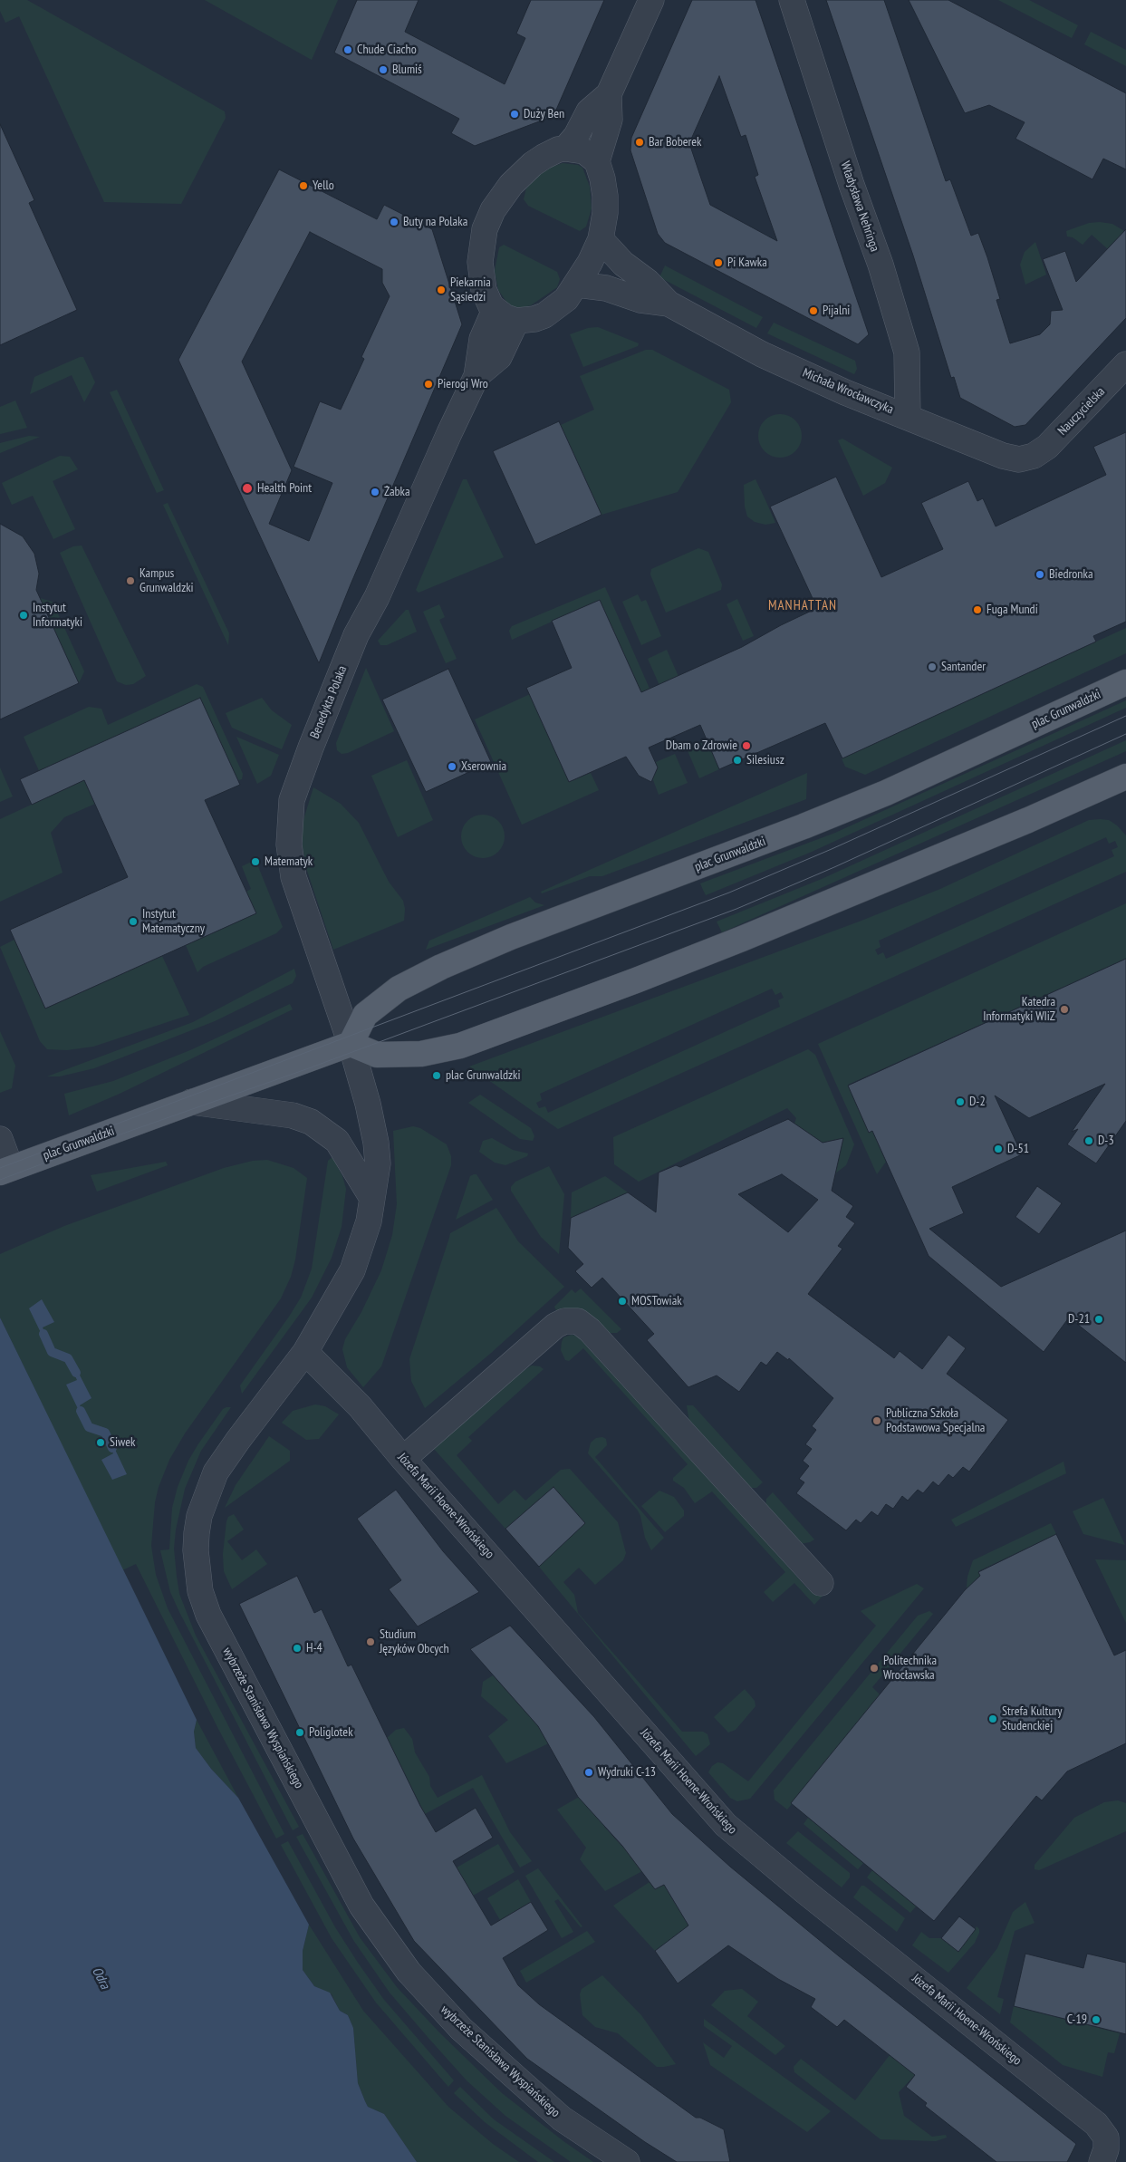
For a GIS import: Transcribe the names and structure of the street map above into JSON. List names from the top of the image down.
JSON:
{
  "streets": {
    "main road": ["plac Grunwaldzki"],
    "street": [
      "Władysława Nehringa",
      "Michała Wrocławczyka",
      "Nauczycielska",
      "Benedykta Polaka",
      "Józefa Marii Hoene-Wrońskiego",
      "wybrzeże Stanisława Wyspiańskiego"
    ]
  },
  "crossings": [
    ["Władysława Nehringa", "Michała Wrocławczyka"],
    ["Michała Wrocławczyka", "Nauczycielska"],
    ["Michała Wrocławczyka", "Benedykta Polaka"],
    ["Benedykta Polaka", "plac Grunwaldzki"],
    ["Benedykta Polaka", "wybrzeże Stanisława Wyspiańskiego"],
    ["plac Grunwaldzki", "wybrzeże Stanisława Wyspiańskiego"],
    ["Józefa Marii Hoene-Wrońskiego", "wybrzeże Stanisława Wyspiańskiego"]
  ],
  "districts": ["MANHATTAN"],
  "water": ["Odra"],
  "places": [
    "Chude Ciacho",
    "Blumiś",
    "Duży Ben",
    "Bar Boberek",
    "Yello",
    "Buty na Polaka",
    "Pi Kawka",
    "Piekarnia Sąsiedzi",
    "Pijalni",
    "Pierogi Wro",
    "Health Point",
    "Żabka",
    "Biedronka",
    "Kampus Grunwaldzki",
    "Fuga Mundi",
    "Instytut Informatyki",
    "Santander",
    "Dbam o Zdrowie",
    "Silesiusz",
    "Xserownia",
    "Matematyk",
    "Instytut Matematyczny",
    "Katedra Informatyki WIiZ",
    "plac Grunwaldzki",
    "D-2",
    "D-3",
    "D-51",
    "MOSTowiak",
    "D-21",
    "Publiczna Szkoła Podstawowa Specjalna",
    "Siwek",
    "Studium Języków Obcych",
    "H-4",
    "Politechnika Wrocławska",
    "Strefa Kultury Studenckiej",
    "Poliglotek",
    "Wydruki C-13",
    "C-19"
  ]
}
